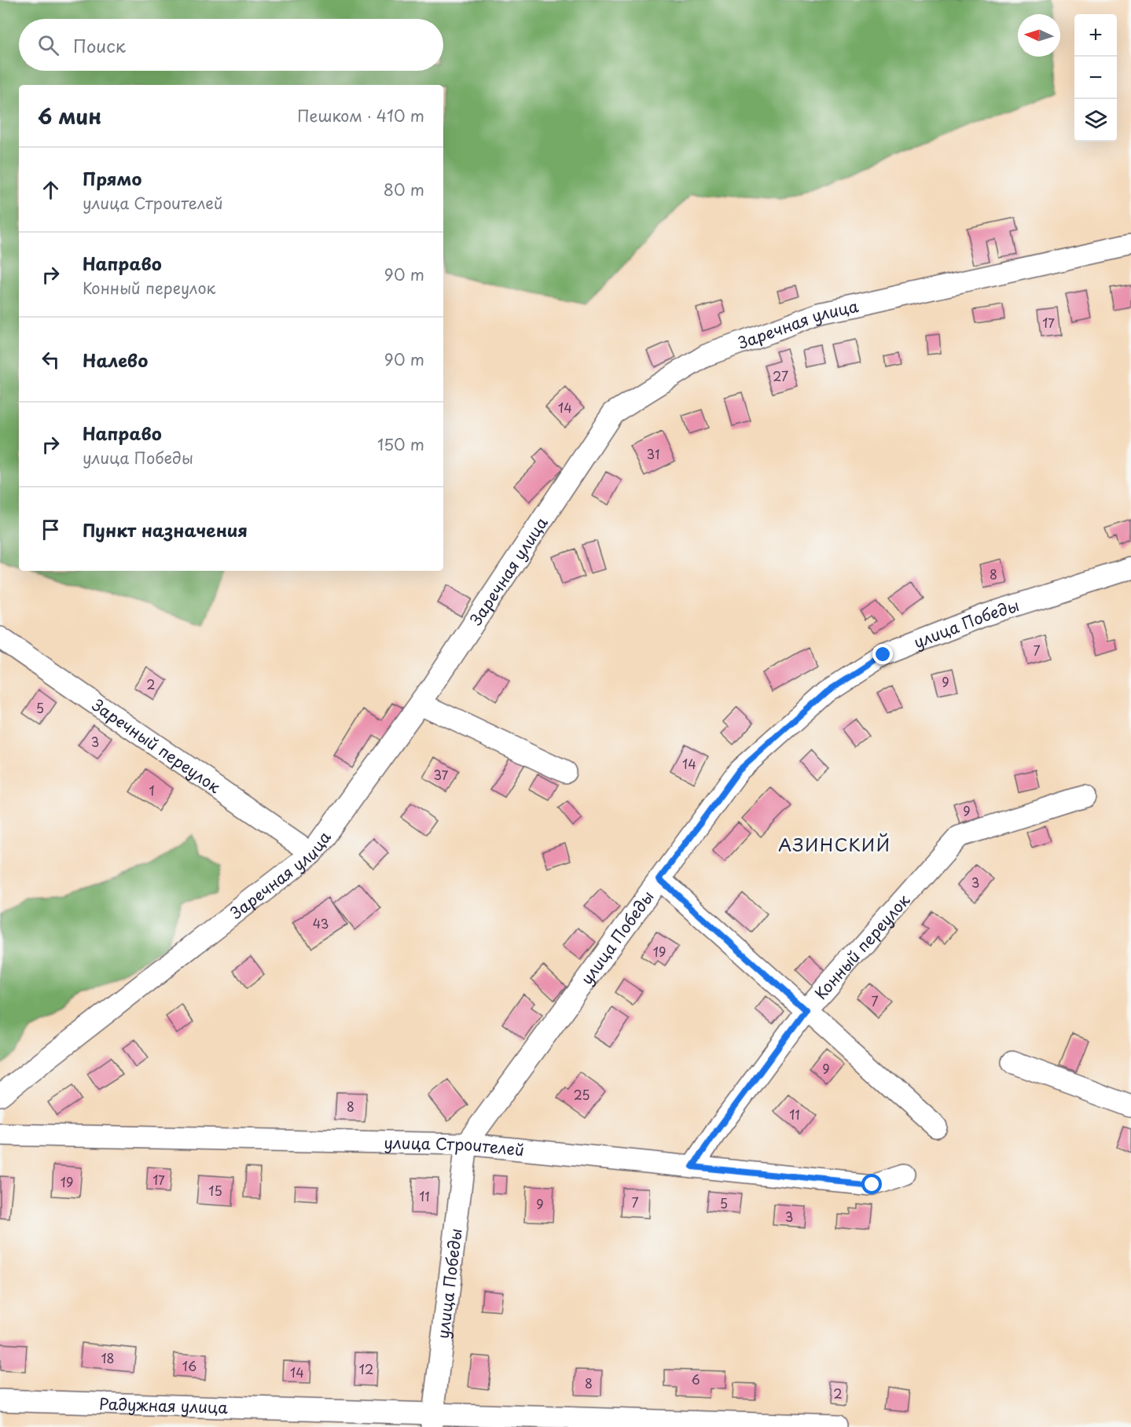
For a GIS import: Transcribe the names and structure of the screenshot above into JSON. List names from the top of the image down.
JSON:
{
  "streets": {
    "street": [
      "Заречная улица",
      "улица Победы",
      "Заречный переулок",
      "Конный переулок",
      "улица Строителей",
      "Радужная улица"
    ]
  },
  "crossings": [
    ["Заречная улица", "Заречный переулок"],
    ["улица Победы", "улица Строителей"],
    ["улица Победы", "Радужная улица"],
    ["Конный переулок", "улица Строителей"]
  ],
  "districts": ["АЗИНСКИЙ"],
  "house_numbers": [
    "17",
    "27",
    "14",
    "31",
    "8",
    "7",
    "9",
    "2",
    "5",
    "3",
    "14",
    "37",
    "1",
    "9",
    "3",
    "43",
    "19",
    "7",
    "9",
    "25",
    "8",
    "11",
    "17",
    "19",
    "15",
    "11",
    "7",
    "5",
    "9",
    "3",
    "18",
    "16",
    "12",
    "14",
    "6",
    "8",
    "2"
  ],
  "north": "left",
  "page": {
    "map_buttons": ["+", "−"],
    "search": "Поиск",
    "heading": ["6 мин", "Пешком · 410 m"],
    "list": [
      ["Прямо", "улица Строителей", "80 m"],
      ["Направо", "Конный переулок", "90 m"],
      ["Налево", "90 m"],
      ["Направо", "улица Победы", "150 m"],
      "Пункт назначения"
    ]
  }
}
